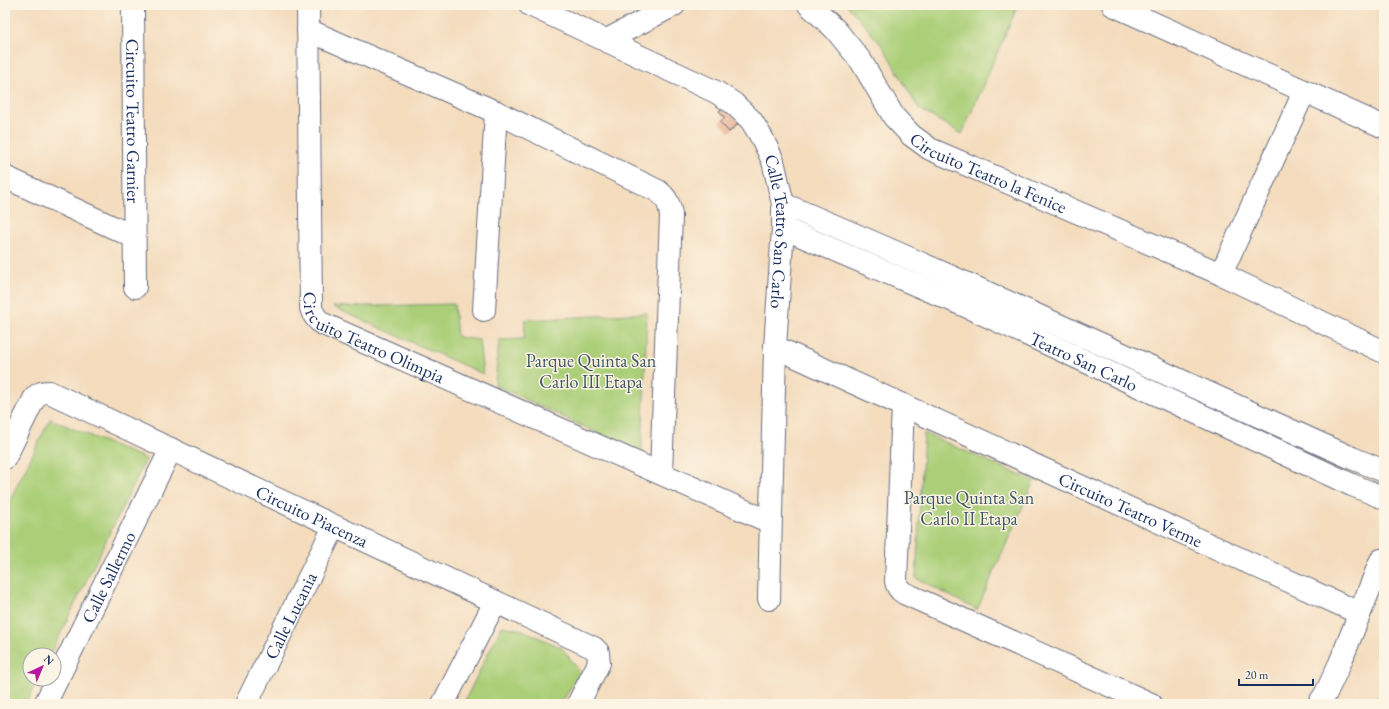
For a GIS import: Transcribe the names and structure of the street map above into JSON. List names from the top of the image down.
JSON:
{
  "streets": {
    "street": [
      "Circuito Teatro Garnier",
      "Circuito Teatro la Fenice",
      "Calle Teatro San Carlo",
      "Circuito Teatro Olimpia",
      "Teatro San Carlo",
      "Circuito Teatro Verme",
      "Circuito Piacenza",
      "Calle Sallermo",
      "Calle Lucania"
    ]
  },
  "crossings": [
    ["Calle Teatro San Carlo", "Circuito Teatro Olimpia"],
    ["Calle Teatro San Carlo", "Teatro San Carlo"],
    ["Calle Teatro San Carlo", "Circuito Teatro Verme"],
    ["Circuito Piacenza", "Calle Sallermo"],
    ["Circuito Piacenza", "Calle Lucania"]
  ],
  "parks": ["Parque Quinta San Carlo III Etapa", "Parque Quinta San Carlo II Etapa"],
  "scale_bar": "20 m",
  "north": "top right"
}
